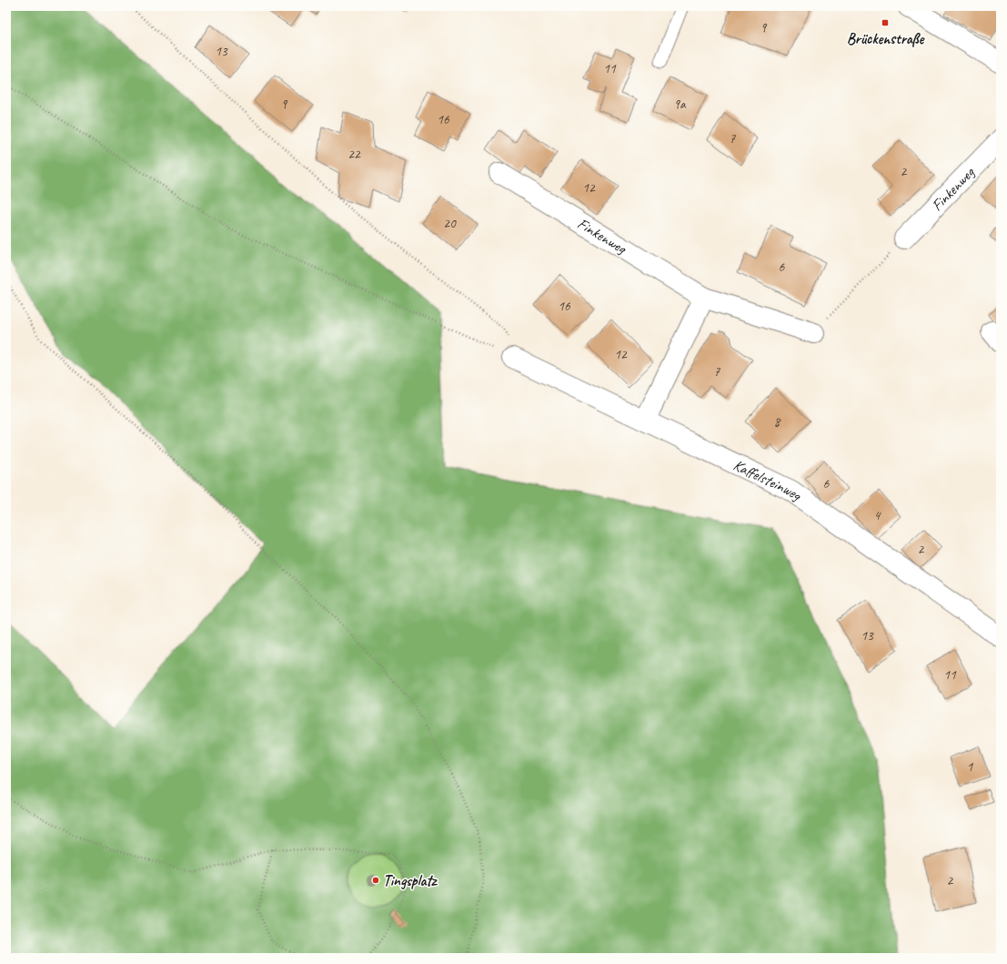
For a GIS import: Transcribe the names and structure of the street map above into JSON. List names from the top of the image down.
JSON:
{
  "streets": {
    "street": ["Finkenweg", "Kaffelsteinweg"]
  },
  "places": {
    "transit": ["Brückenstraße"],
    "other": ["Tingsplatz"]
  },
  "house_numbers": [
    "9",
    "13",
    "11",
    "9",
    "9a",
    "16",
    "7",
    "22",
    "2",
    "12",
    "20",
    "6",
    "16",
    "12",
    "7",
    "8",
    "6",
    "4",
    "2",
    "13",
    "11",
    "1",
    "2"
  ]
}
